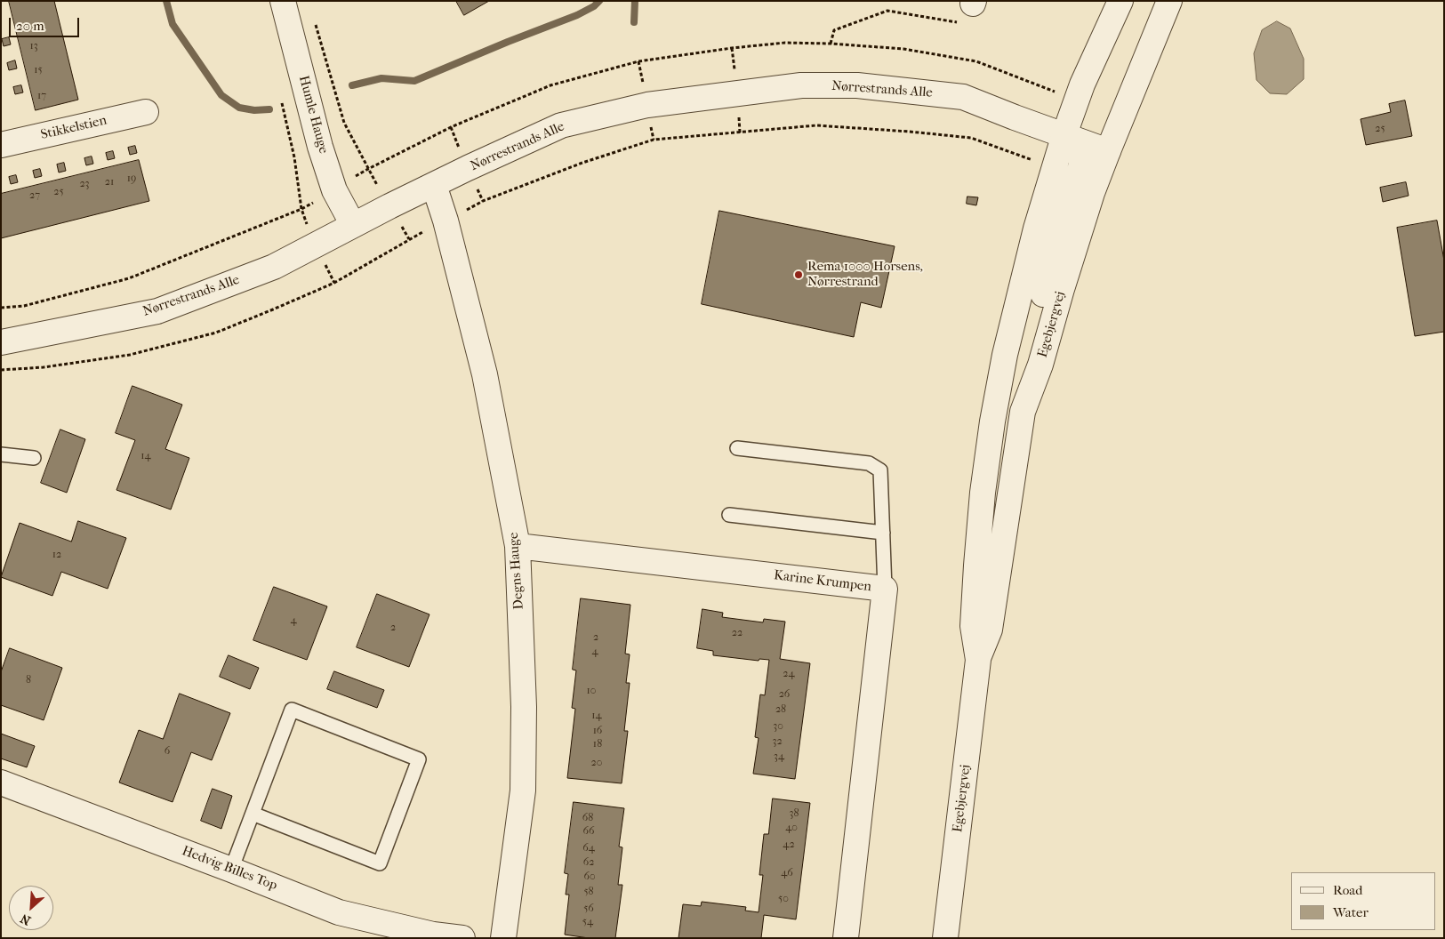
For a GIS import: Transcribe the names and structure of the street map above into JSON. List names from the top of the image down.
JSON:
{
  "streets": {
    "street": [
      "Nørrestrands Alle",
      "Humle Hauge",
      "Stikkelstien",
      "Egebjergvej",
      "Degns Hauge",
      "Karine Krumpen",
      "Hedvig Billes Top"
    ]
  },
  "crossings": [
    ["Nørrestrands Alle", "Humle Hauge"],
    ["Nørrestrands Alle", "Egebjergvej"],
    ["Nørrestrands Alle", "Degns Hauge"],
    ["Degns Hauge", "Karine Krumpen"]
  ],
  "places": ["Rema 1000 Horsens, Nørrestrand"],
  "house_numbers": [
    "13",
    "15",
    "17",
    "25",
    "19",
    "21",
    "23",
    "25",
    "27",
    "14",
    "12",
    "4",
    "2",
    "22",
    "2",
    "4",
    "24",
    "8",
    "10",
    "26",
    "28",
    "14",
    "30",
    "16",
    "32",
    "18",
    "6",
    "34",
    "20",
    "38",
    "68",
    "40",
    "66",
    "42",
    "64",
    "62",
    "46",
    "60",
    "58",
    "50",
    "56",
    "54"
  ],
  "legend": ["Road", "Water"],
  "scale_bar": "20 m",
  "north": "bottom left"
}
